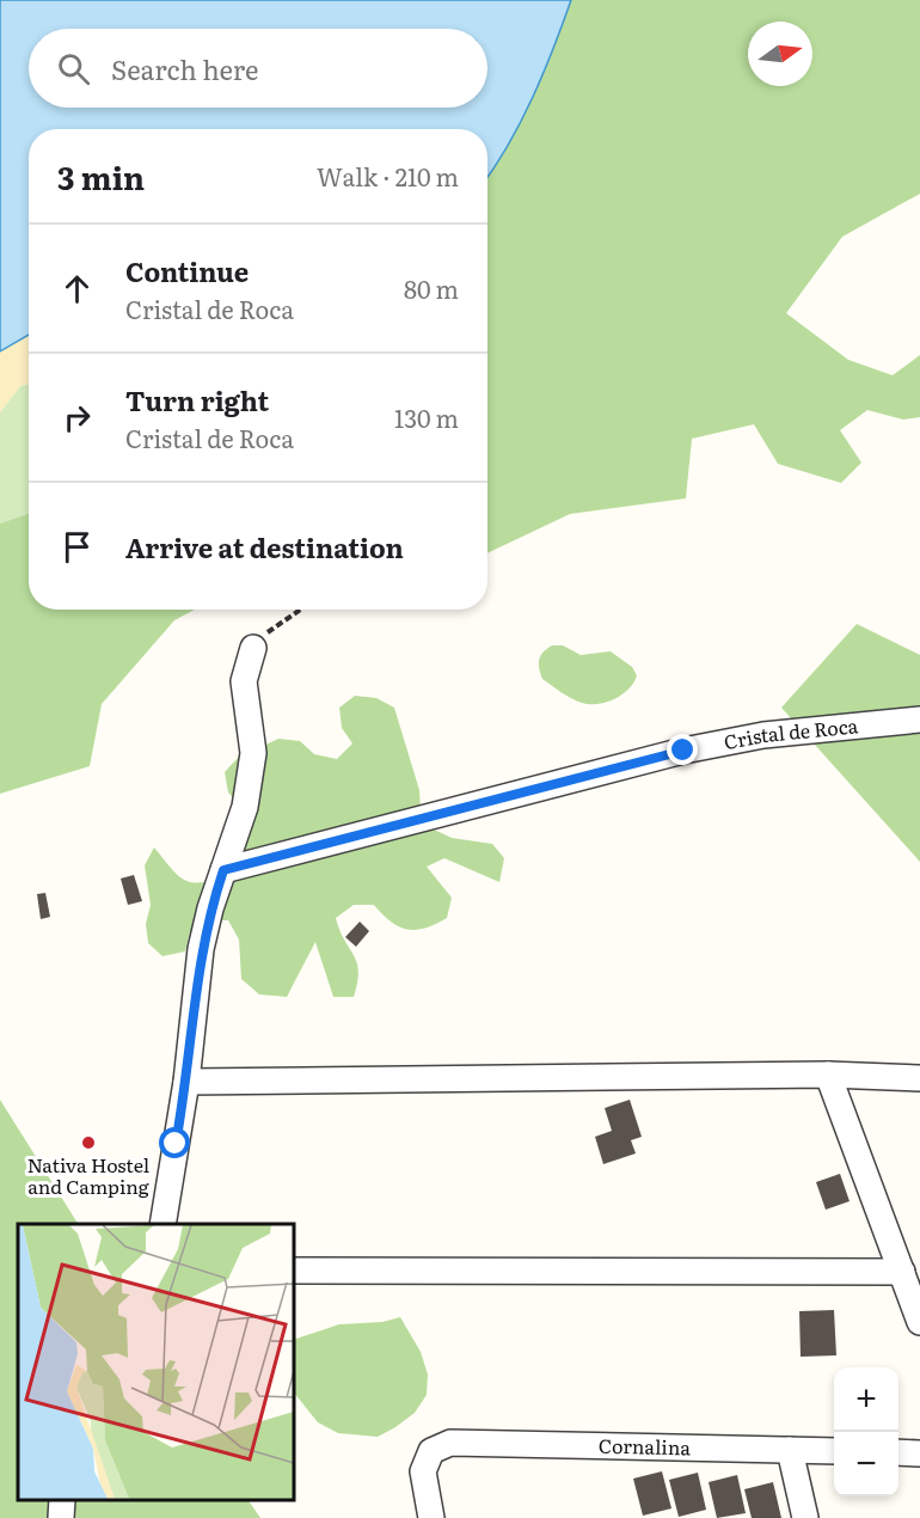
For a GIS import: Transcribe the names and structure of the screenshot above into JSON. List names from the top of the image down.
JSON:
{
  "streets": {
    "street": ["Cristal de Roca", "Cornalina"]
  },
  "places": ["Nativa Hostel and Camping"],
  "north": "right",
  "page": {
    "search": "Search here",
    "heading": ["3 min", "Walk · 210 m"],
    "list": [
      ["Continue", "Cristal de Roca", "80 m"],
      ["Turn right", "Cristal de Roca", "130 m"],
      "Arrive at destination"
    ],
    "map_buttons": ["+", "−"]
  }
}
